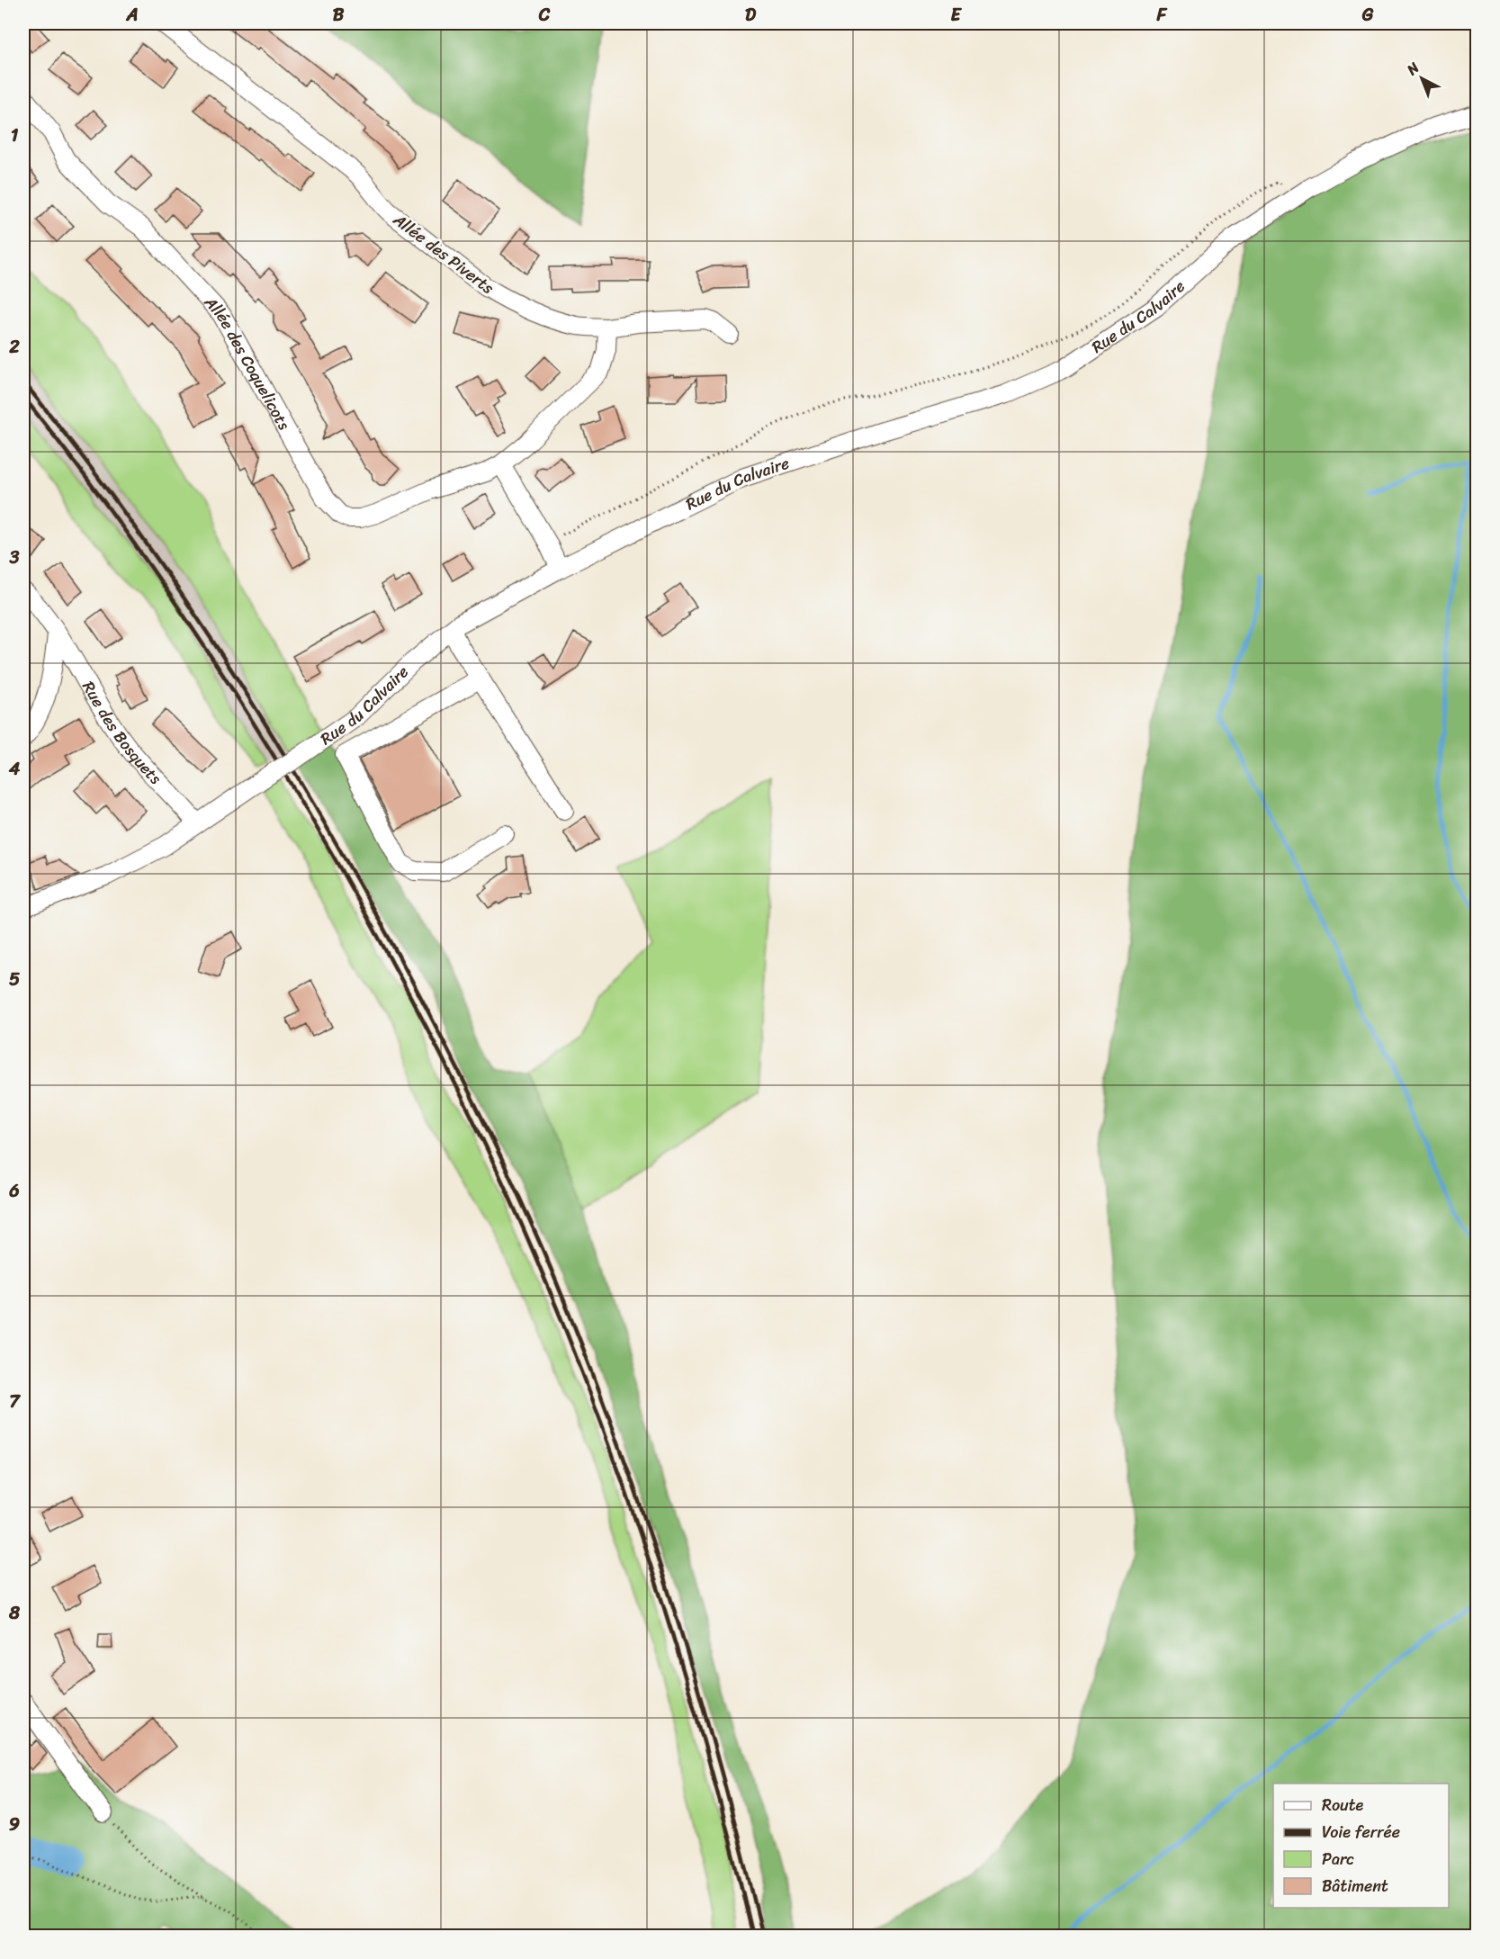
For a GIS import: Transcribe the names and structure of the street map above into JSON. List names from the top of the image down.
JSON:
{
  "streets": {
    "street": [
      "Allée des Piverts",
      "Rue du Calvaire",
      "Allée des Coquelicots",
      "Rue des Bosquets"
    ]
  },
  "crossings": [
    ["Rue du Calvaire", "Rue des Bosquets"]
  ],
  "legend": [
    "Route",
    "Voie ferrée",
    "Parc",
    "Bâtiment"
  ],
  "north": "top left",
  "grid": {
    "columns": [
      "A",
      "B",
      "C",
      "D",
      "E",
      "F",
      "G"
    ],
    "rows": [
      "1",
      "2",
      "3",
      "4",
      "5",
      "6",
      "7",
      "8",
      "9"
    ]
  }
}
